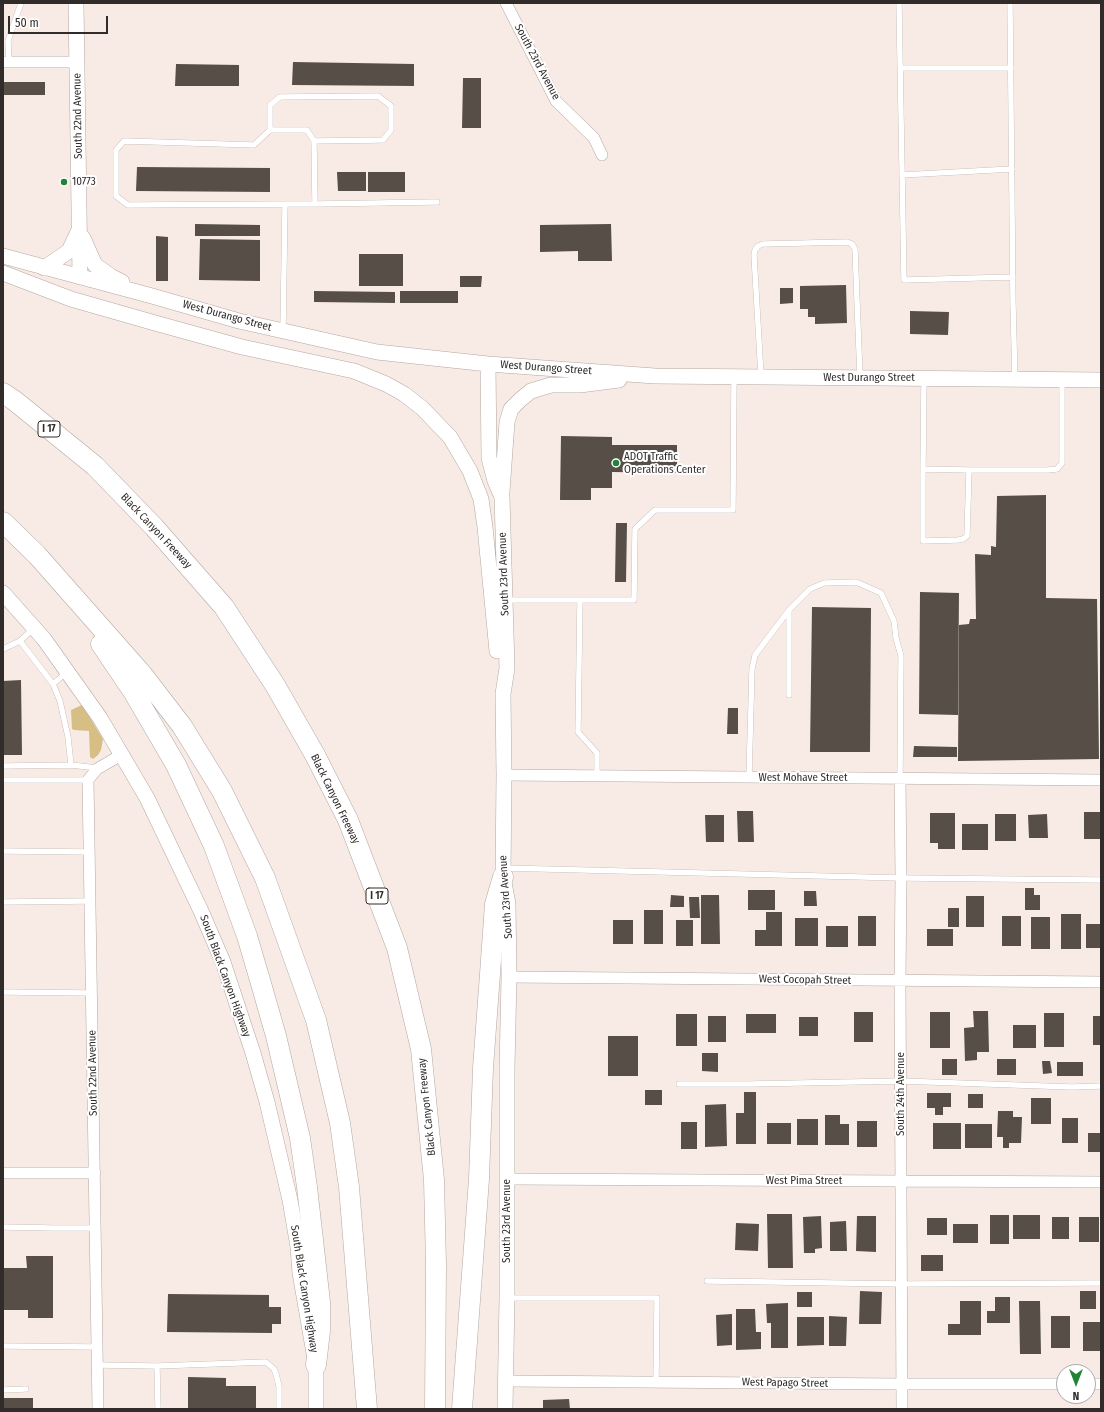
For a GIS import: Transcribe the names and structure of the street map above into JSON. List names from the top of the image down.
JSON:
{
  "streets": {
    "highway": ["I 17", "Black Canyon Freeway"],
    "main road": [
      "South 23rd Avenue",
      "South 22nd Avenue",
      "West Durango Street",
      "South Black Canyon Highway"
    ],
    "street": [
      "West Mohave Street",
      "West Cocopah Street",
      "South 24th Avenue",
      "West Pima Street",
      "West Papago Street"
    ]
  },
  "crossings": [
    ["South 23rd Avenue", "West Durango Street"],
    ["South 23rd Avenue", "West Mohave Street"],
    ["South 23rd Avenue", "West Cocopah Street"],
    ["South 23rd Avenue", "West Pima Street"],
    ["South 23rd Avenue", "West Papago Street"],
    ["South 22nd Avenue", "West Durango Street"],
    ["West Mohave Street", "South 24th Avenue"],
    ["West Cocopah Street", "South 24th Avenue"],
    ["South 24th Avenue", "West Pima Street"],
    ["South 24th Avenue", "West Papago Street"]
  ],
  "places": ["10773", "ADOT Traffic Operations Center"],
  "scale_bar": "50 m",
  "north": "bottom"
}
